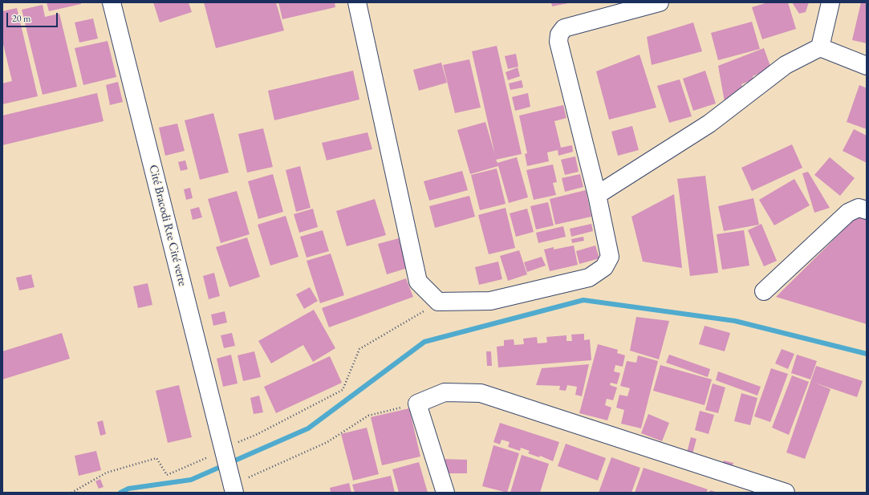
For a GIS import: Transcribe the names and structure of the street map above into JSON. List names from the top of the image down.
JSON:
{
  "streets": {
    "street": ["Cité Bracodi Rte Cité verte"]
  },
  "scale_bar": "20 m"
}
